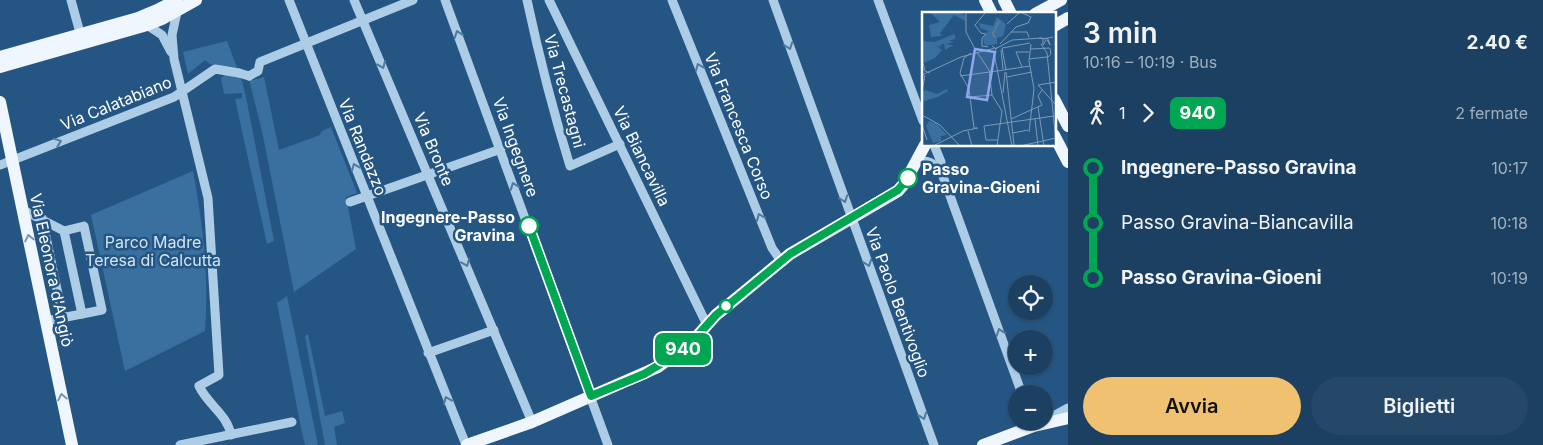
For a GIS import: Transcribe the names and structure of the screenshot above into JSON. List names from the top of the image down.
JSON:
{
  "streets": {
    "main road": ["Via Eleonora d'Angiò"],
    "street": [
      "Via Trecastagni",
      "Via Calatabiano",
      "Via Francesca Corso",
      "Via Randazzo",
      "Via Ingegnere",
      "Via Bronte",
      "Via Biancavilla",
      "Via Paolo Bentivoglio"
    ]
  },
  "crossings": [
    ["Via Trecastagni", "Via Biancavilla"],
    ["Via Calatabiano", "Via Randazzo"],
    ["Via Calatabiano", "Via Eleonora d'Angiò"]
  ],
  "one_way": [
    "Via Calatabiano",
    "Via Francesca Corso",
    "Via Randazzo",
    "Via Ingegnere",
    "Via Bronte",
    "Via Eleonora d'Angiò",
    "Via Paolo Bentivoglio"
  ],
  "parks": ["Parco Madre Teresa di Calcutta"],
  "places": ["Passo Gravina-Gioeni", "Ingegnere-Passo Gravina"],
  "lines": ["bus line 940"],
  "page": {
    "on_map": "940",
    "heading": ["3 min", "10:16 – 10:19 · Bus", "2.40 €"],
    "legs": ["1", "940", "2 fermate"],
    "list": [
      {
        "name": "Ingegnere-Passo Gravina",
        "value": "10:17"
      },
      {
        "name": "Passo Gravina-Biancavilla",
        "value": "10:18"
      },
      {
        "name": "Passo Gravina-Gioeni",
        "value": "10:19"
      }
    ],
    "map_buttons": ["+", "−"],
    "buttons": ["Avvia", "Biglietti"]
  }
}
